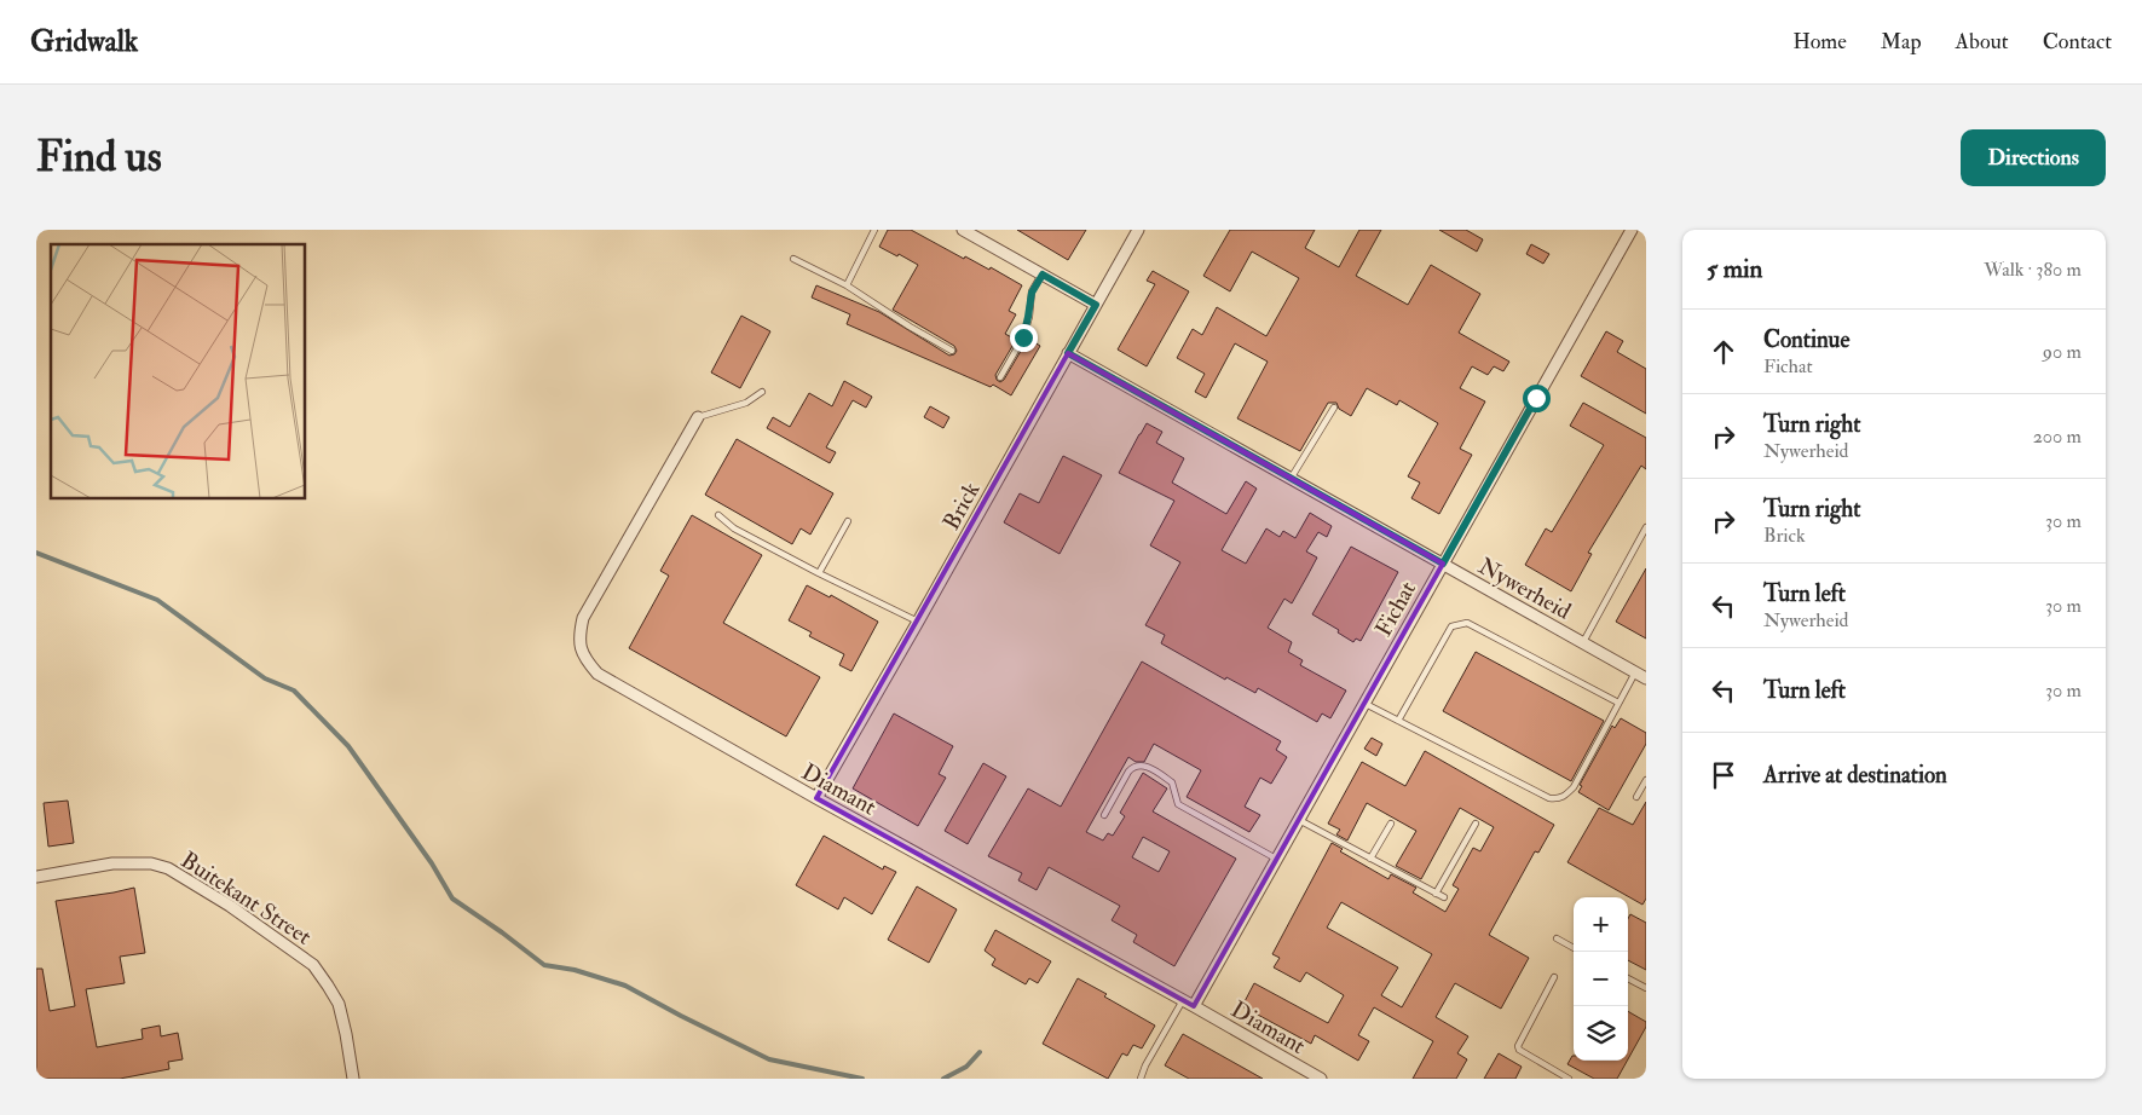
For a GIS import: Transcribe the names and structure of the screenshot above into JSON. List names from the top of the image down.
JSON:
{
  "streets": {
    "street": [
      "Brick",
      "Nywerheid",
      "Fichat",
      "Diamant",
      "Buitekant Street"
    ]
  },
  "crossings": [
    ["Brick", "Nywerheid"],
    ["Brick", "Diamant"],
    ["Nywerheid", "Fichat"],
    ["Fichat", "Diamant"]
  ],
  "page": {
    "header": "Gridwalk",
    "nav": [
      "Home",
      "Map",
      "About",
      "Contact"
    ],
    "buttons": "Directions",
    "title": "Find us",
    "heading": ["5 min", "Walk · 380 m"],
    "list": [
      ["Continue", "Fichat", "90 m"],
      ["Turn right", "Nywerheid", "200 m"],
      ["Turn right", "Brick", "30 m"],
      ["Turn left", "Nywerheid", "30 m"],
      ["Turn left", "30 m"],
      "Arrive at destination"
    ],
    "map_buttons": ["+", "−"]
  }
}
